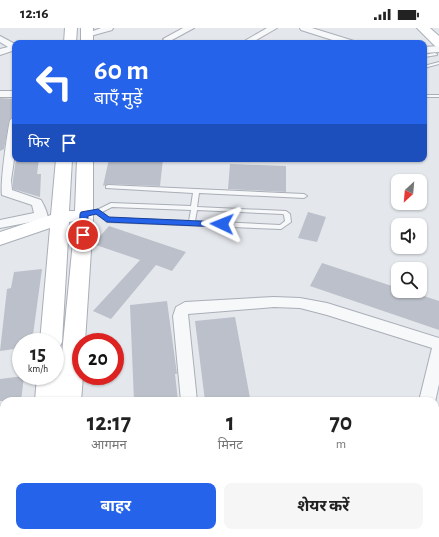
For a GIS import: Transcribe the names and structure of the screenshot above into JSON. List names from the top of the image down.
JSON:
{
  "north": "bottom left",
  "page": {
    "status": "12:16",
    "turn": ["60 m", "बाएँ मुड़ें"],
    "then": "फिर",
    "speed": "15 km/h",
    "limit": "20",
    "eta": [
      "12:17",
      "आगमन",
      "1",
      "मिनट",
      "70",
      "m"
    ],
    "buttons": ["बाहर", "शेयर करें"]
  }
}
